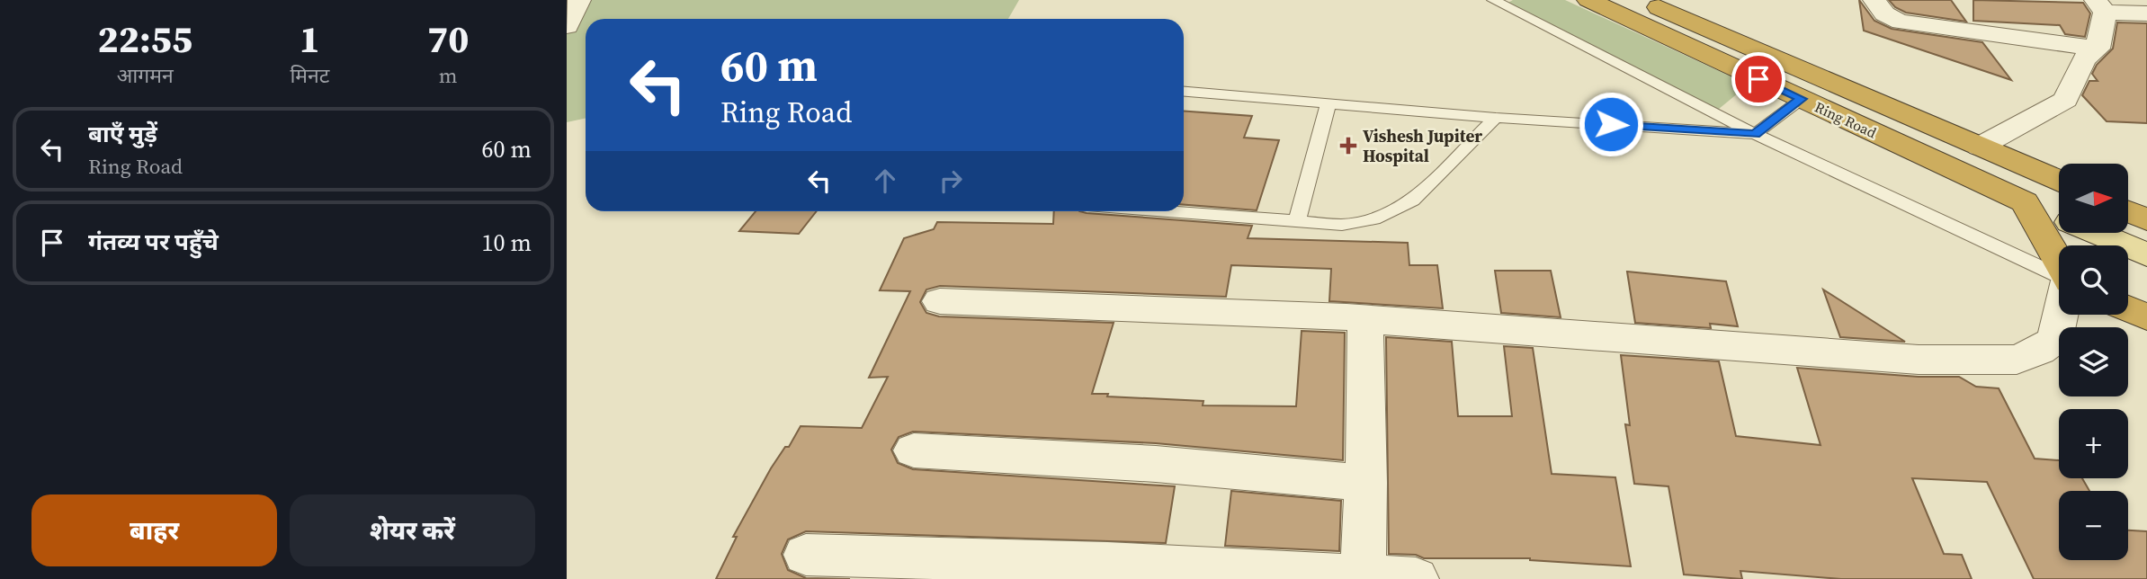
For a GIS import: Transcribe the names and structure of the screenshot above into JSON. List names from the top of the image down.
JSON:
{
  "streets": {
    "highway": ["Ring Road"]
  },
  "places": {
    "health": ["Vishesh Jupiter Hospital"]
  },
  "north": "right",
  "page": {
    "eta": [
      "22:55",
      "आगमन",
      "1",
      "मिनट",
      "70",
      "m"
    ],
    "turn": ["60 m", "Ring Road"],
    "list": [
      {
        "name": "बाएँ मुड़ें",
        "note": "Ring Road",
        "value": "60 m"
      },
      {
        "name": "गंतव्य पर पहुँचे",
        "value": "10 m"
      }
    ],
    "map_buttons": ["+", "−"],
    "buttons": ["बाहर", "शेयर करें"]
  }
}
